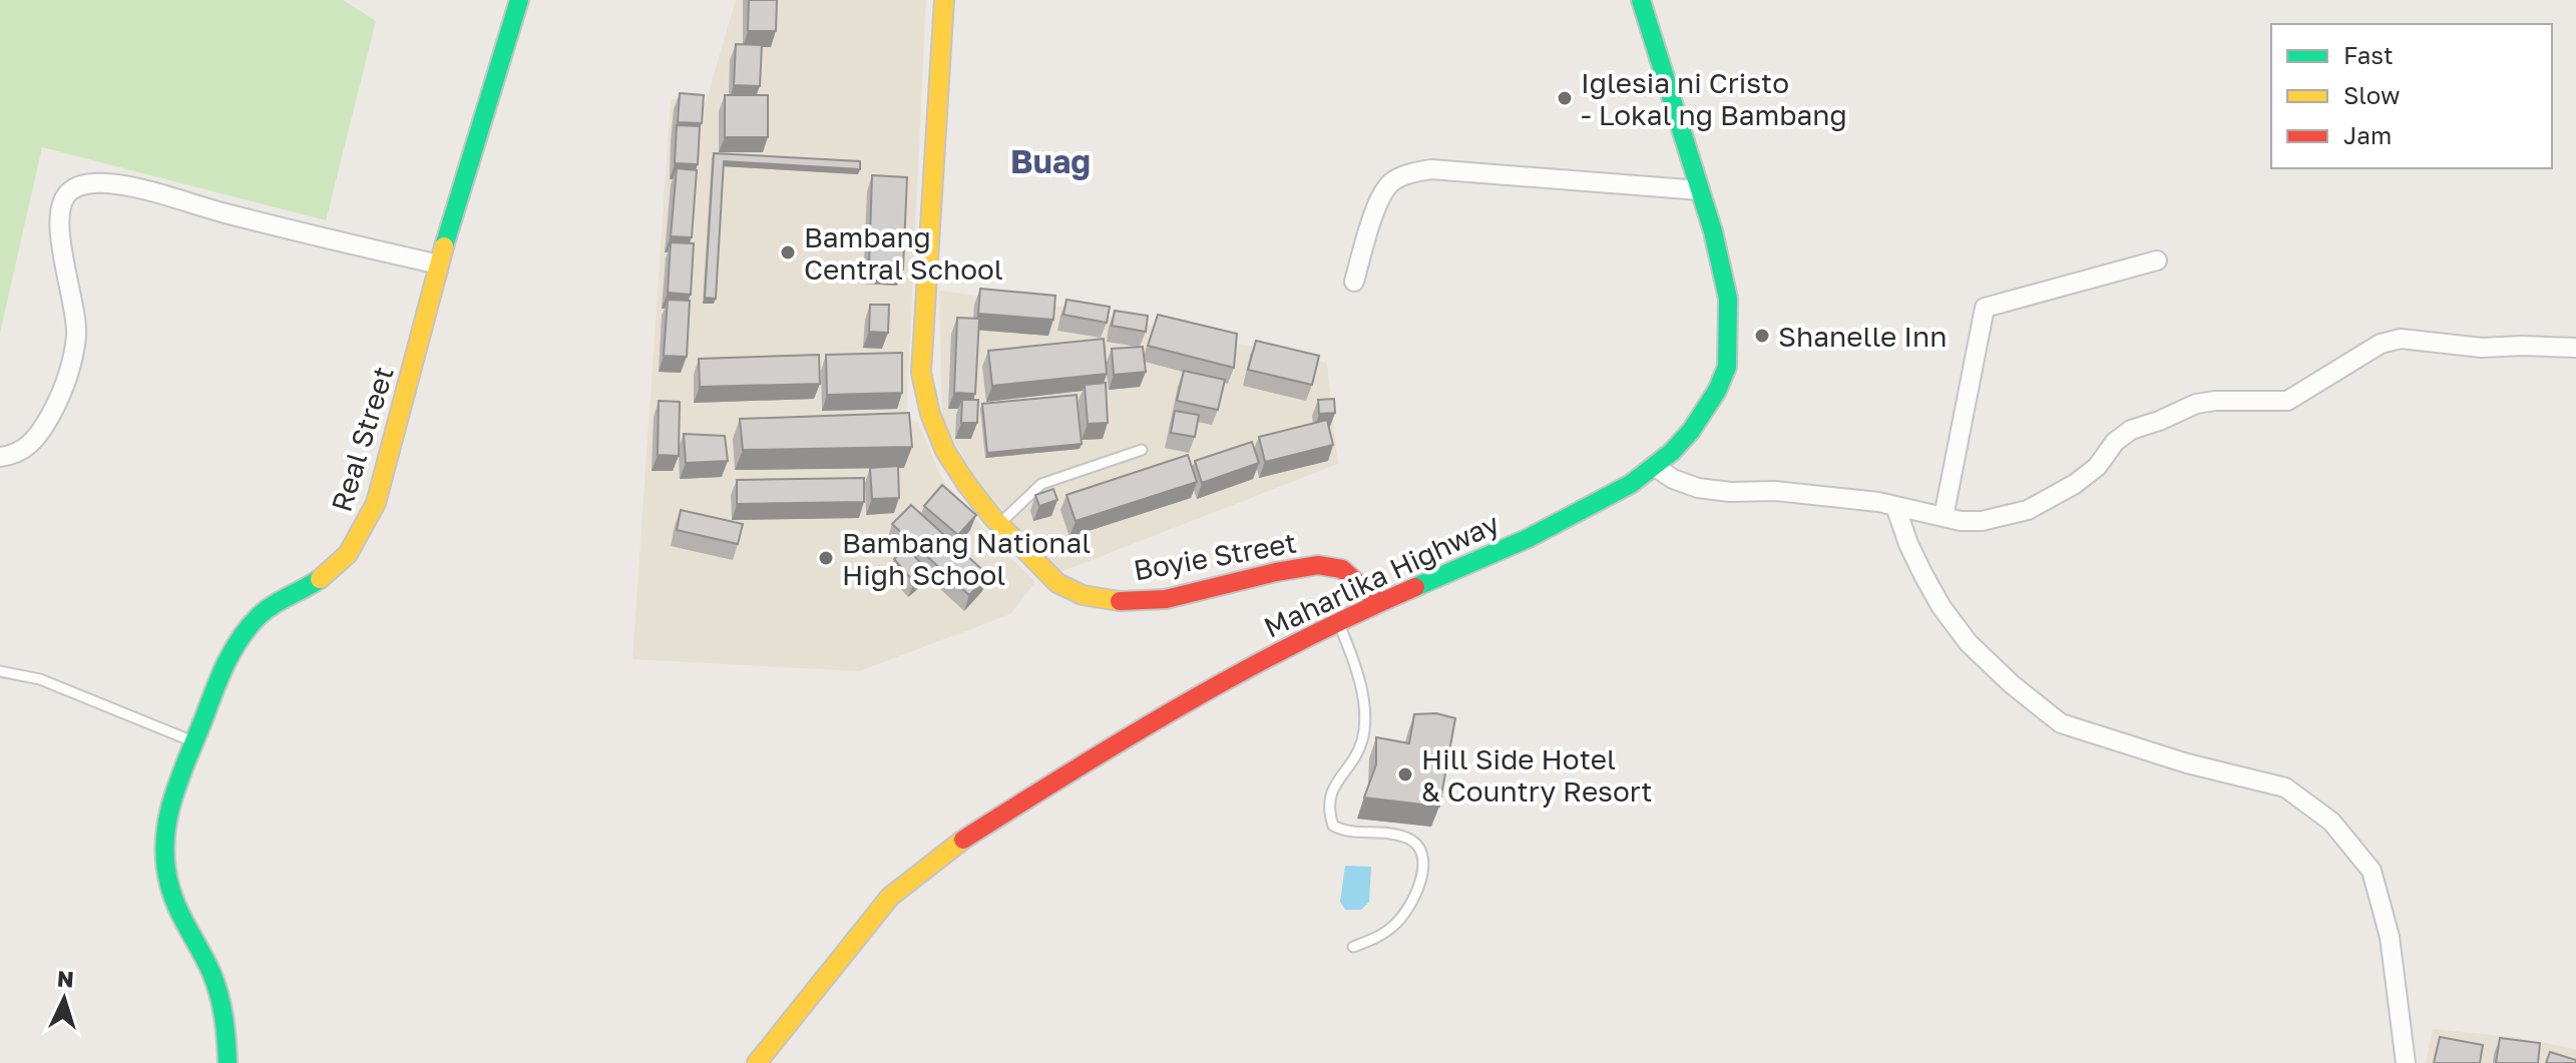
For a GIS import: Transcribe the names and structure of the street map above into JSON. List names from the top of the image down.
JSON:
{
  "streets": {
    "street": ["Real Street", "Boyie Street", "Maharlika Highway"]
  },
  "crossings": [
    ["Boyie Street", "Maharlika Highway"]
  ],
  "districts": ["Buag"],
  "places": [
    "Iglesia ni Cristo - Lokal ng Bambang",
    "Bambang Central School",
    "Shanelle Inn",
    "Bambang National High School",
    "Hill Side Hotel & Country Resort"
  ],
  "legend": ["Fast", "Slow", "Jam"],
  "north": "top"
}
